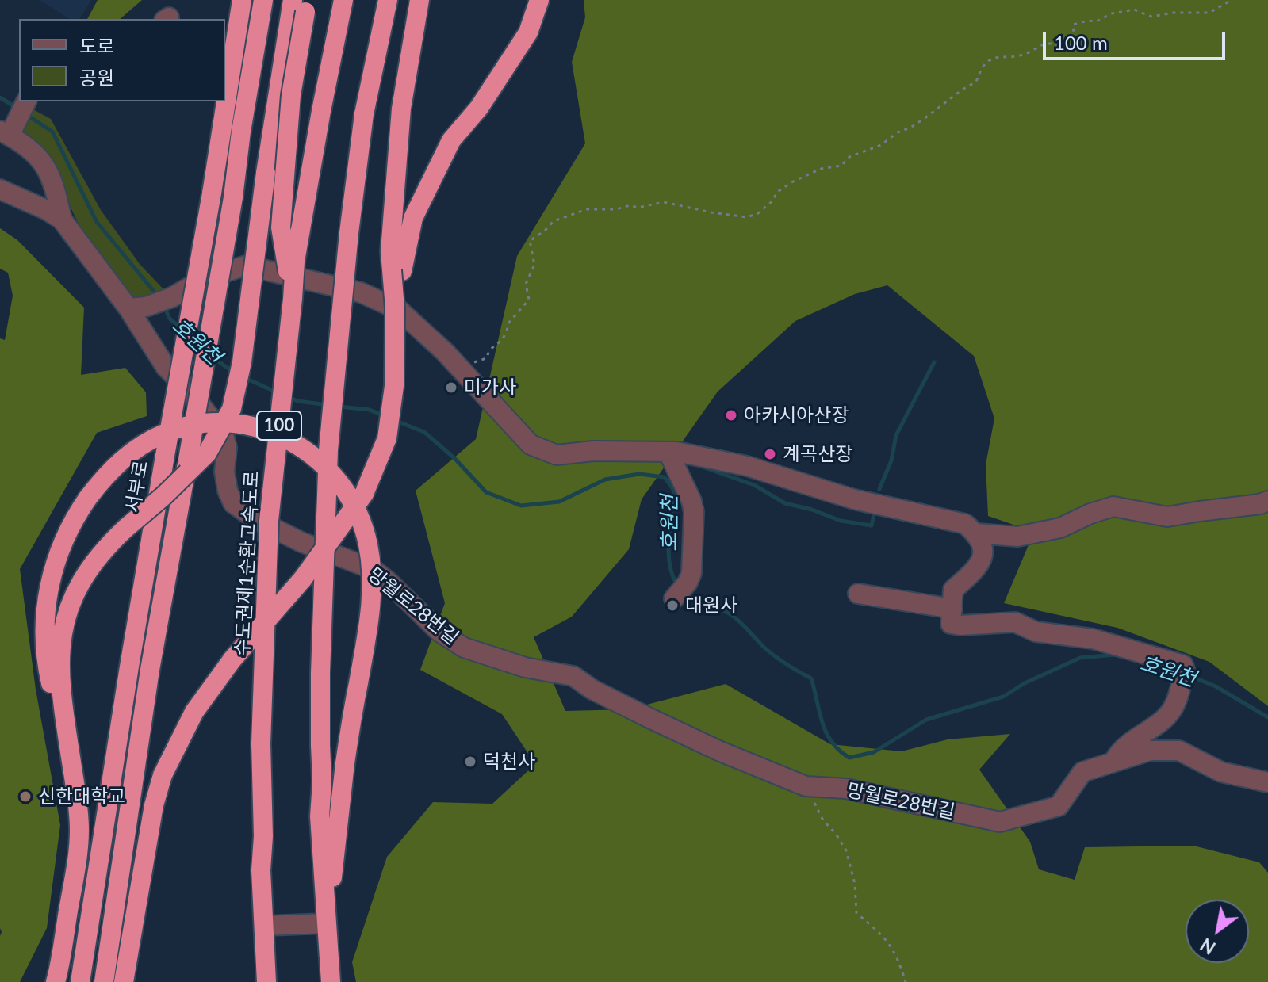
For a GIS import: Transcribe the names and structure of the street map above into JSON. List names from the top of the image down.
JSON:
{
  "streets": {
    "highway": ["100", "서부로", "수도권제1순환고속도로"],
    "street": ["망월로28번길"]
  },
  "water": ["호원천"],
  "places": [
    "미가사",
    "아카시아산장",
    "계곡산장",
    "대원사",
    "덕천사",
    "신한대학교"
  ],
  "legend": ["도로", "공원"],
  "scale_bar": "100 m",
  "north": "bottom left"
}
